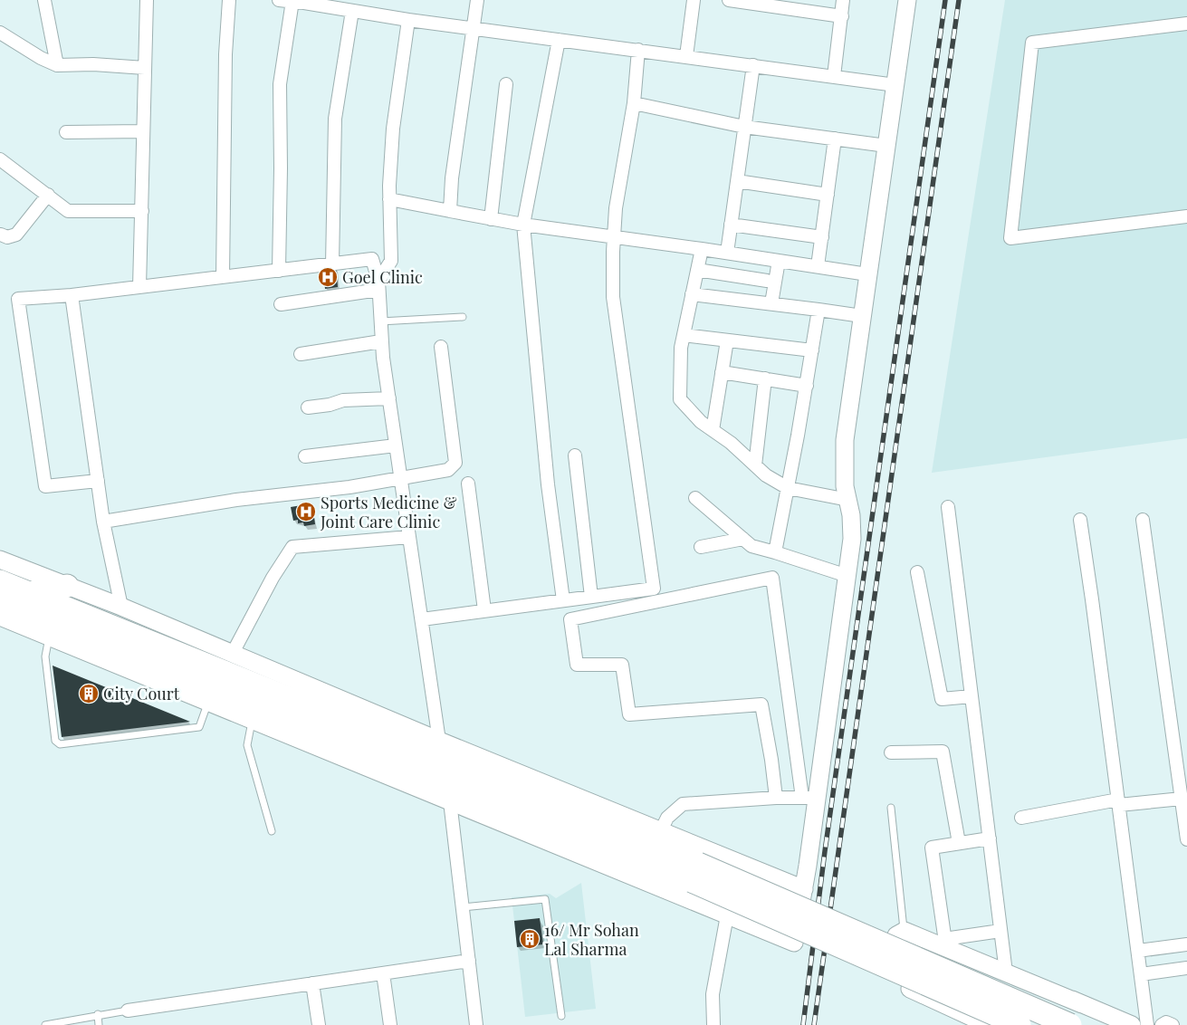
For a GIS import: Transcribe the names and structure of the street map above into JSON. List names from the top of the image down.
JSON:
{
  "places": {
    "hospital": ["Goel Clinic", "Sports Medicine & Joint Care Clinic"],
    "building": ["City Court", "16/ Mr Sohan Lal Sharma"]
  }
}
